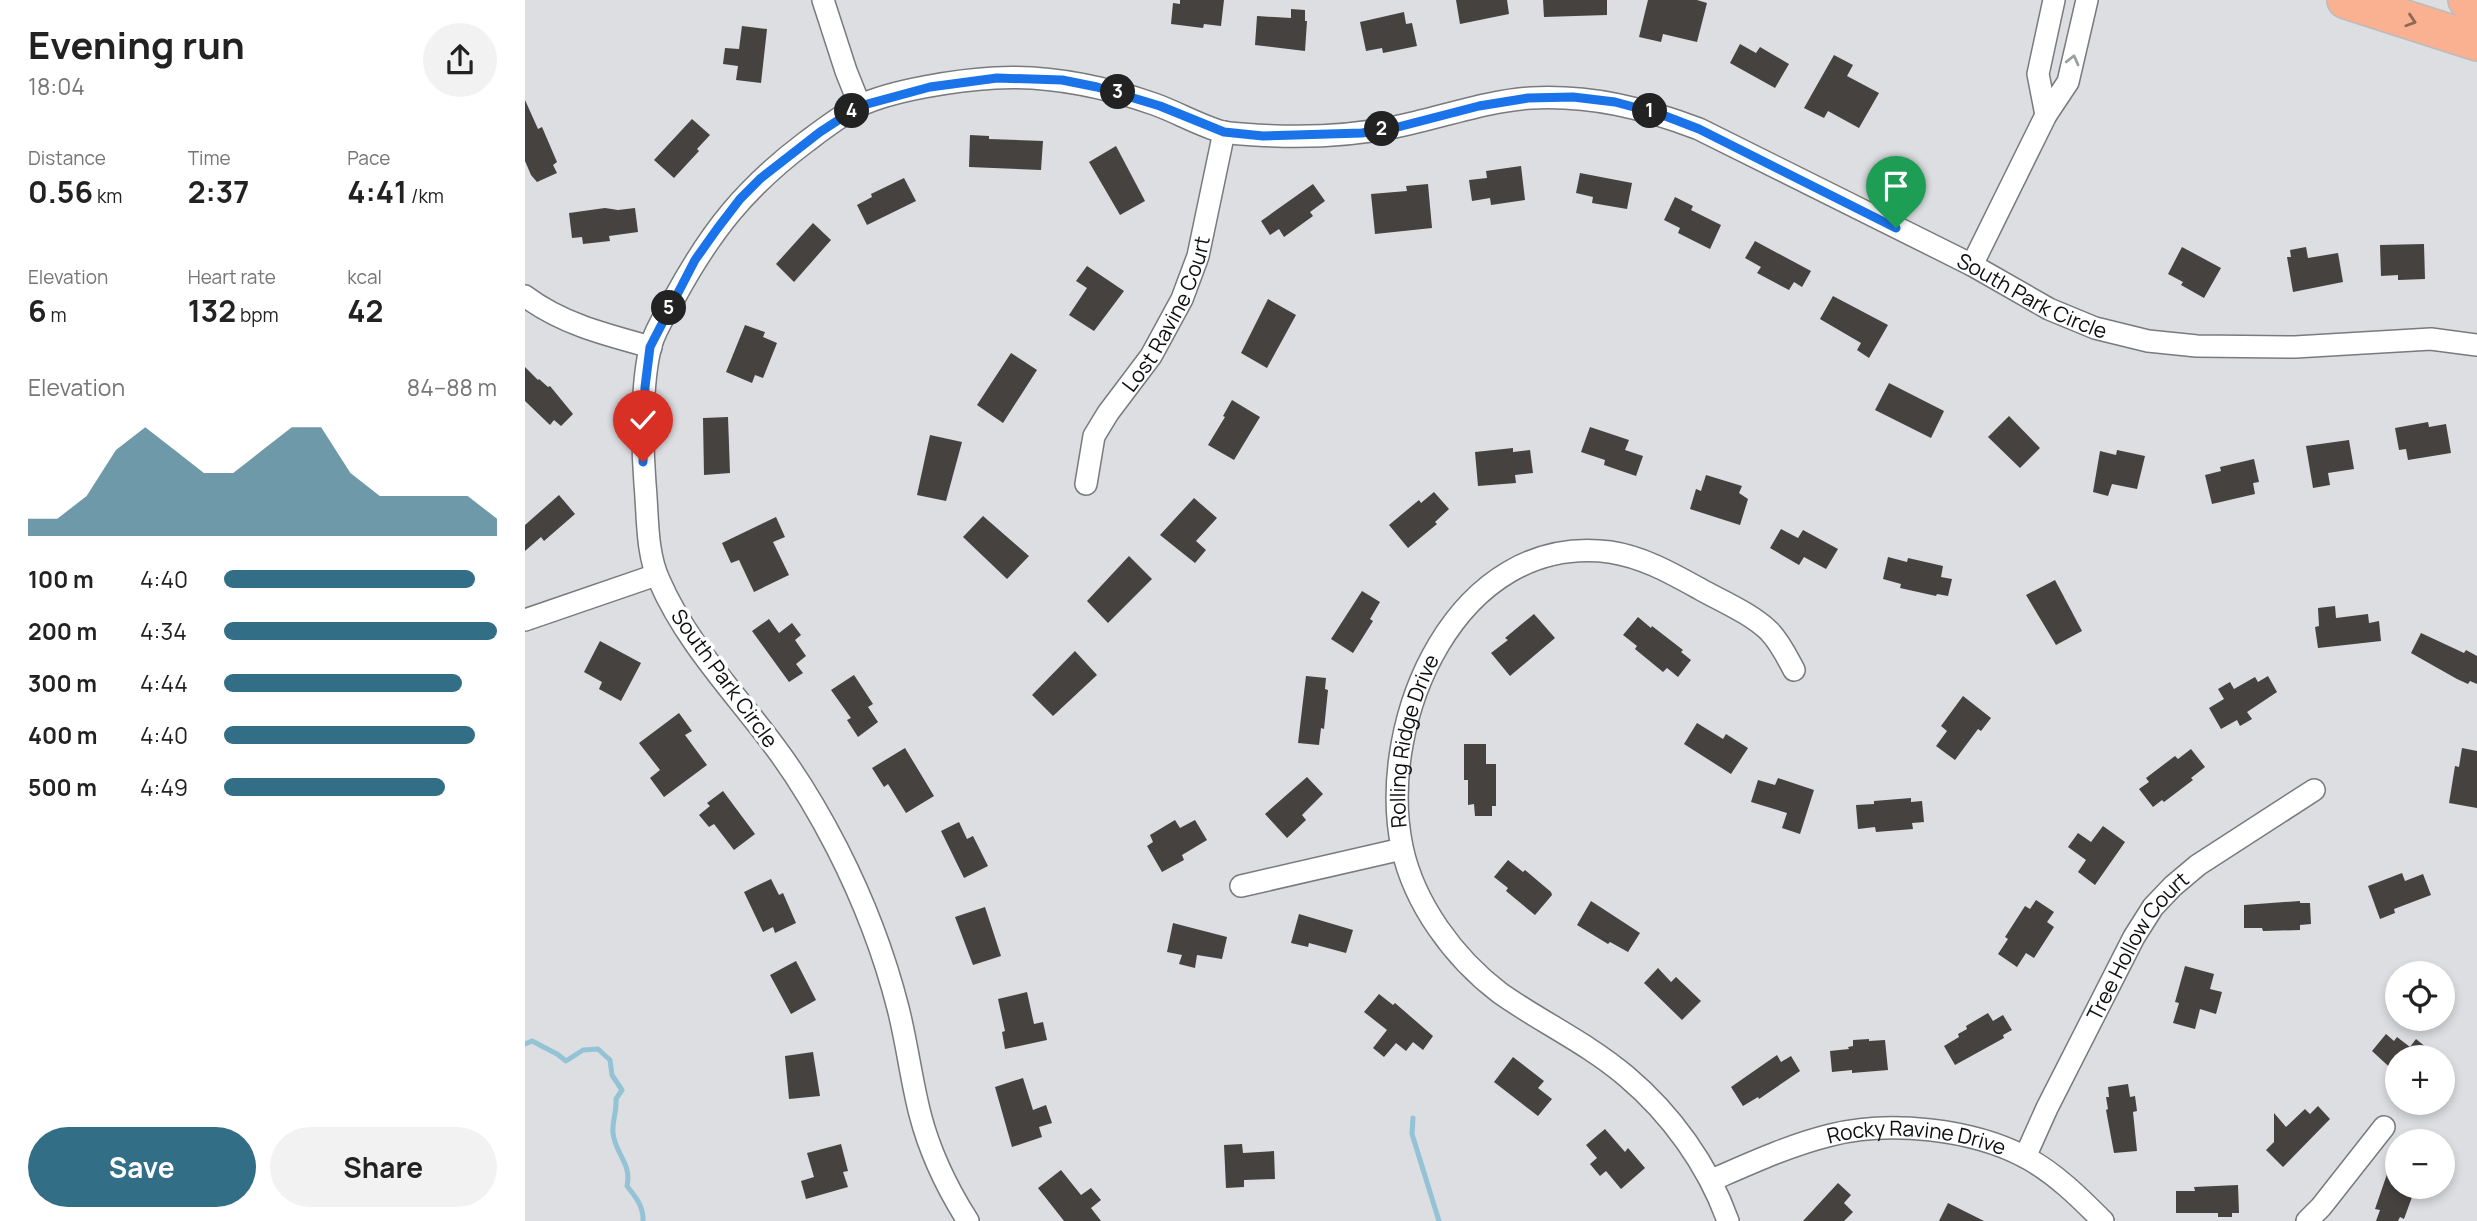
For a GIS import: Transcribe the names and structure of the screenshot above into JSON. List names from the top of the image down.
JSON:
{
  "streets": {
    "street": [
      "South Park Circle",
      "Lost Ravine Court",
      "Rolling Ridge Drive",
      "Tree Hollow Court",
      "Rocky Ravine Drive"
    ]
  },
  "crossings": [
    ["South Park Circle", "Lost Ravine Court"],
    ["Rolling Ridge Drive", "Rocky Ravine Drive"],
    ["Tree Hollow Court", "Rocky Ravine Drive"]
  ],
  "page": {
    "heading": ["Evening run", "18:04"],
    "pins": [
      "3",
      "1",
      "4",
      "2",
      "5"
    ],
    "stats": [
      ["Distance", "0.56 km"],
      ["Time", "2:37"],
      ["Pace", "4:41 /km"],
      ["Elevation", "6 m"],
      ["Heart rate", "132 bpm"],
      ["kcal", "42"]
    ],
    "chart": ["Elevation", "84–88 m"],
    "list": [
      {
        "name": "100 m",
        "note": "4:40"
      },
      {
        "name": "200 m",
        "note": "4:34"
      },
      {
        "name": "300 m",
        "note": "4:44"
      },
      {
        "name": "400 m",
        "note": "4:40"
      },
      {
        "name": "500 m",
        "note": "4:49"
      }
    ],
    "map_buttons": ["+", "−"],
    "buttons": ["Save", "Share"]
  }
}
